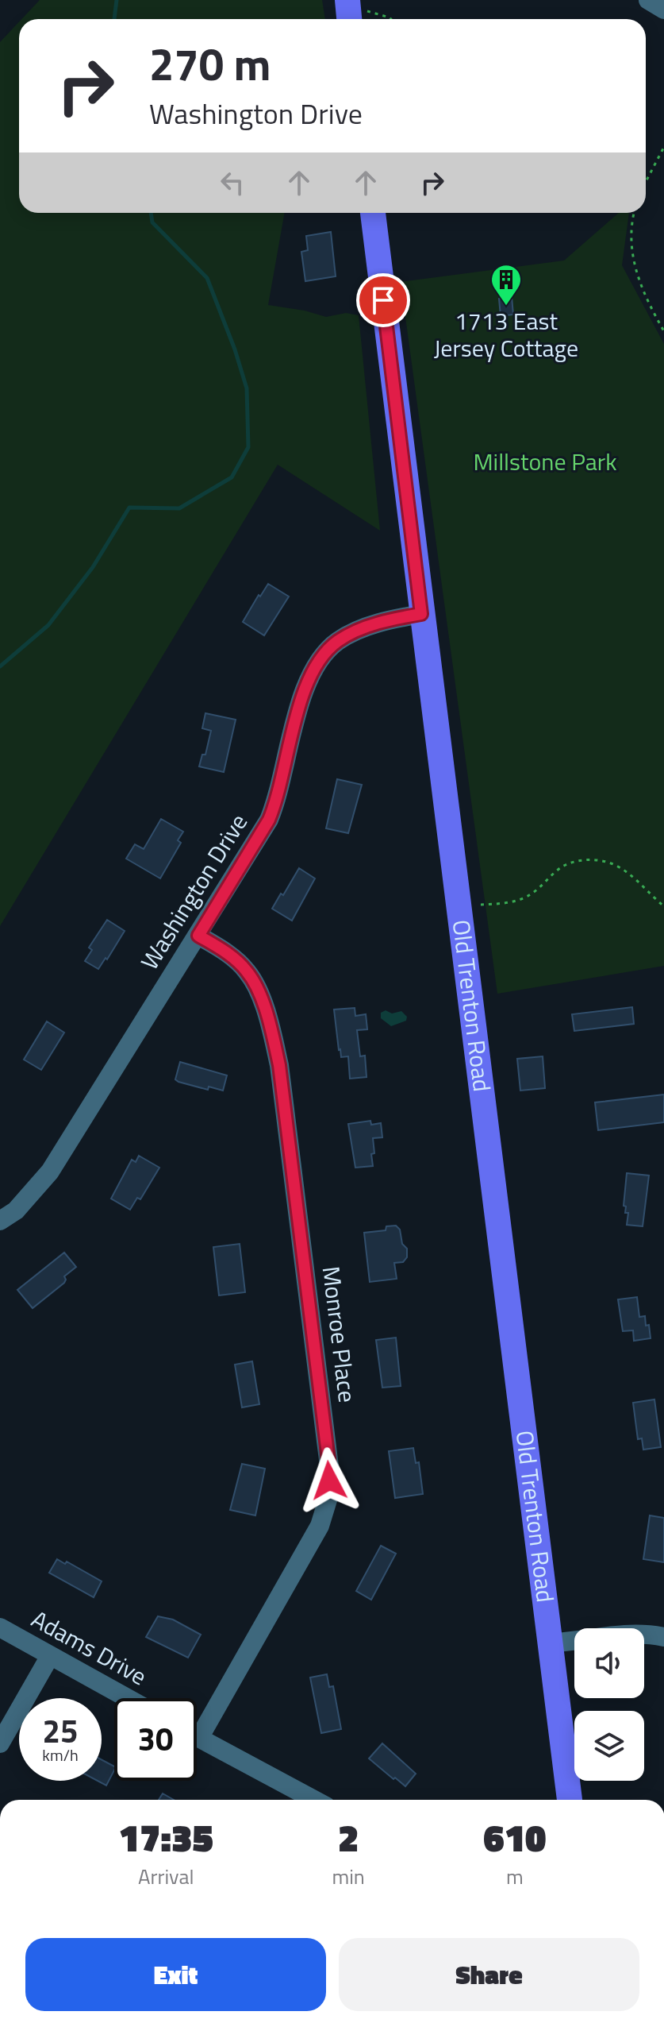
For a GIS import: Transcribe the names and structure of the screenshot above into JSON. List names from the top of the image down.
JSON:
{
  "streets": {
    "main road": ["Old Trenton Road"],
    "street": ["Washington Drive", "Monroe Place", "Adams Drive"]
  },
  "crossings": [
    ["Washington Drive", "Old Trenton Road"],
    ["Washington Drive", "Monroe Place"]
  ],
  "parks": ["Millstone Park"],
  "places": {
    "building": ["1713 East Jersey Cottage"]
  },
  "page": {
    "turn": ["270 m", "Washington Drive"],
    "speed": "25 km/h",
    "limit": "30",
    "eta": [
      "17:35",
      "Arrival",
      "2",
      "min",
      "610",
      "m"
    ],
    "buttons": ["Exit", "Share"]
  }
}
